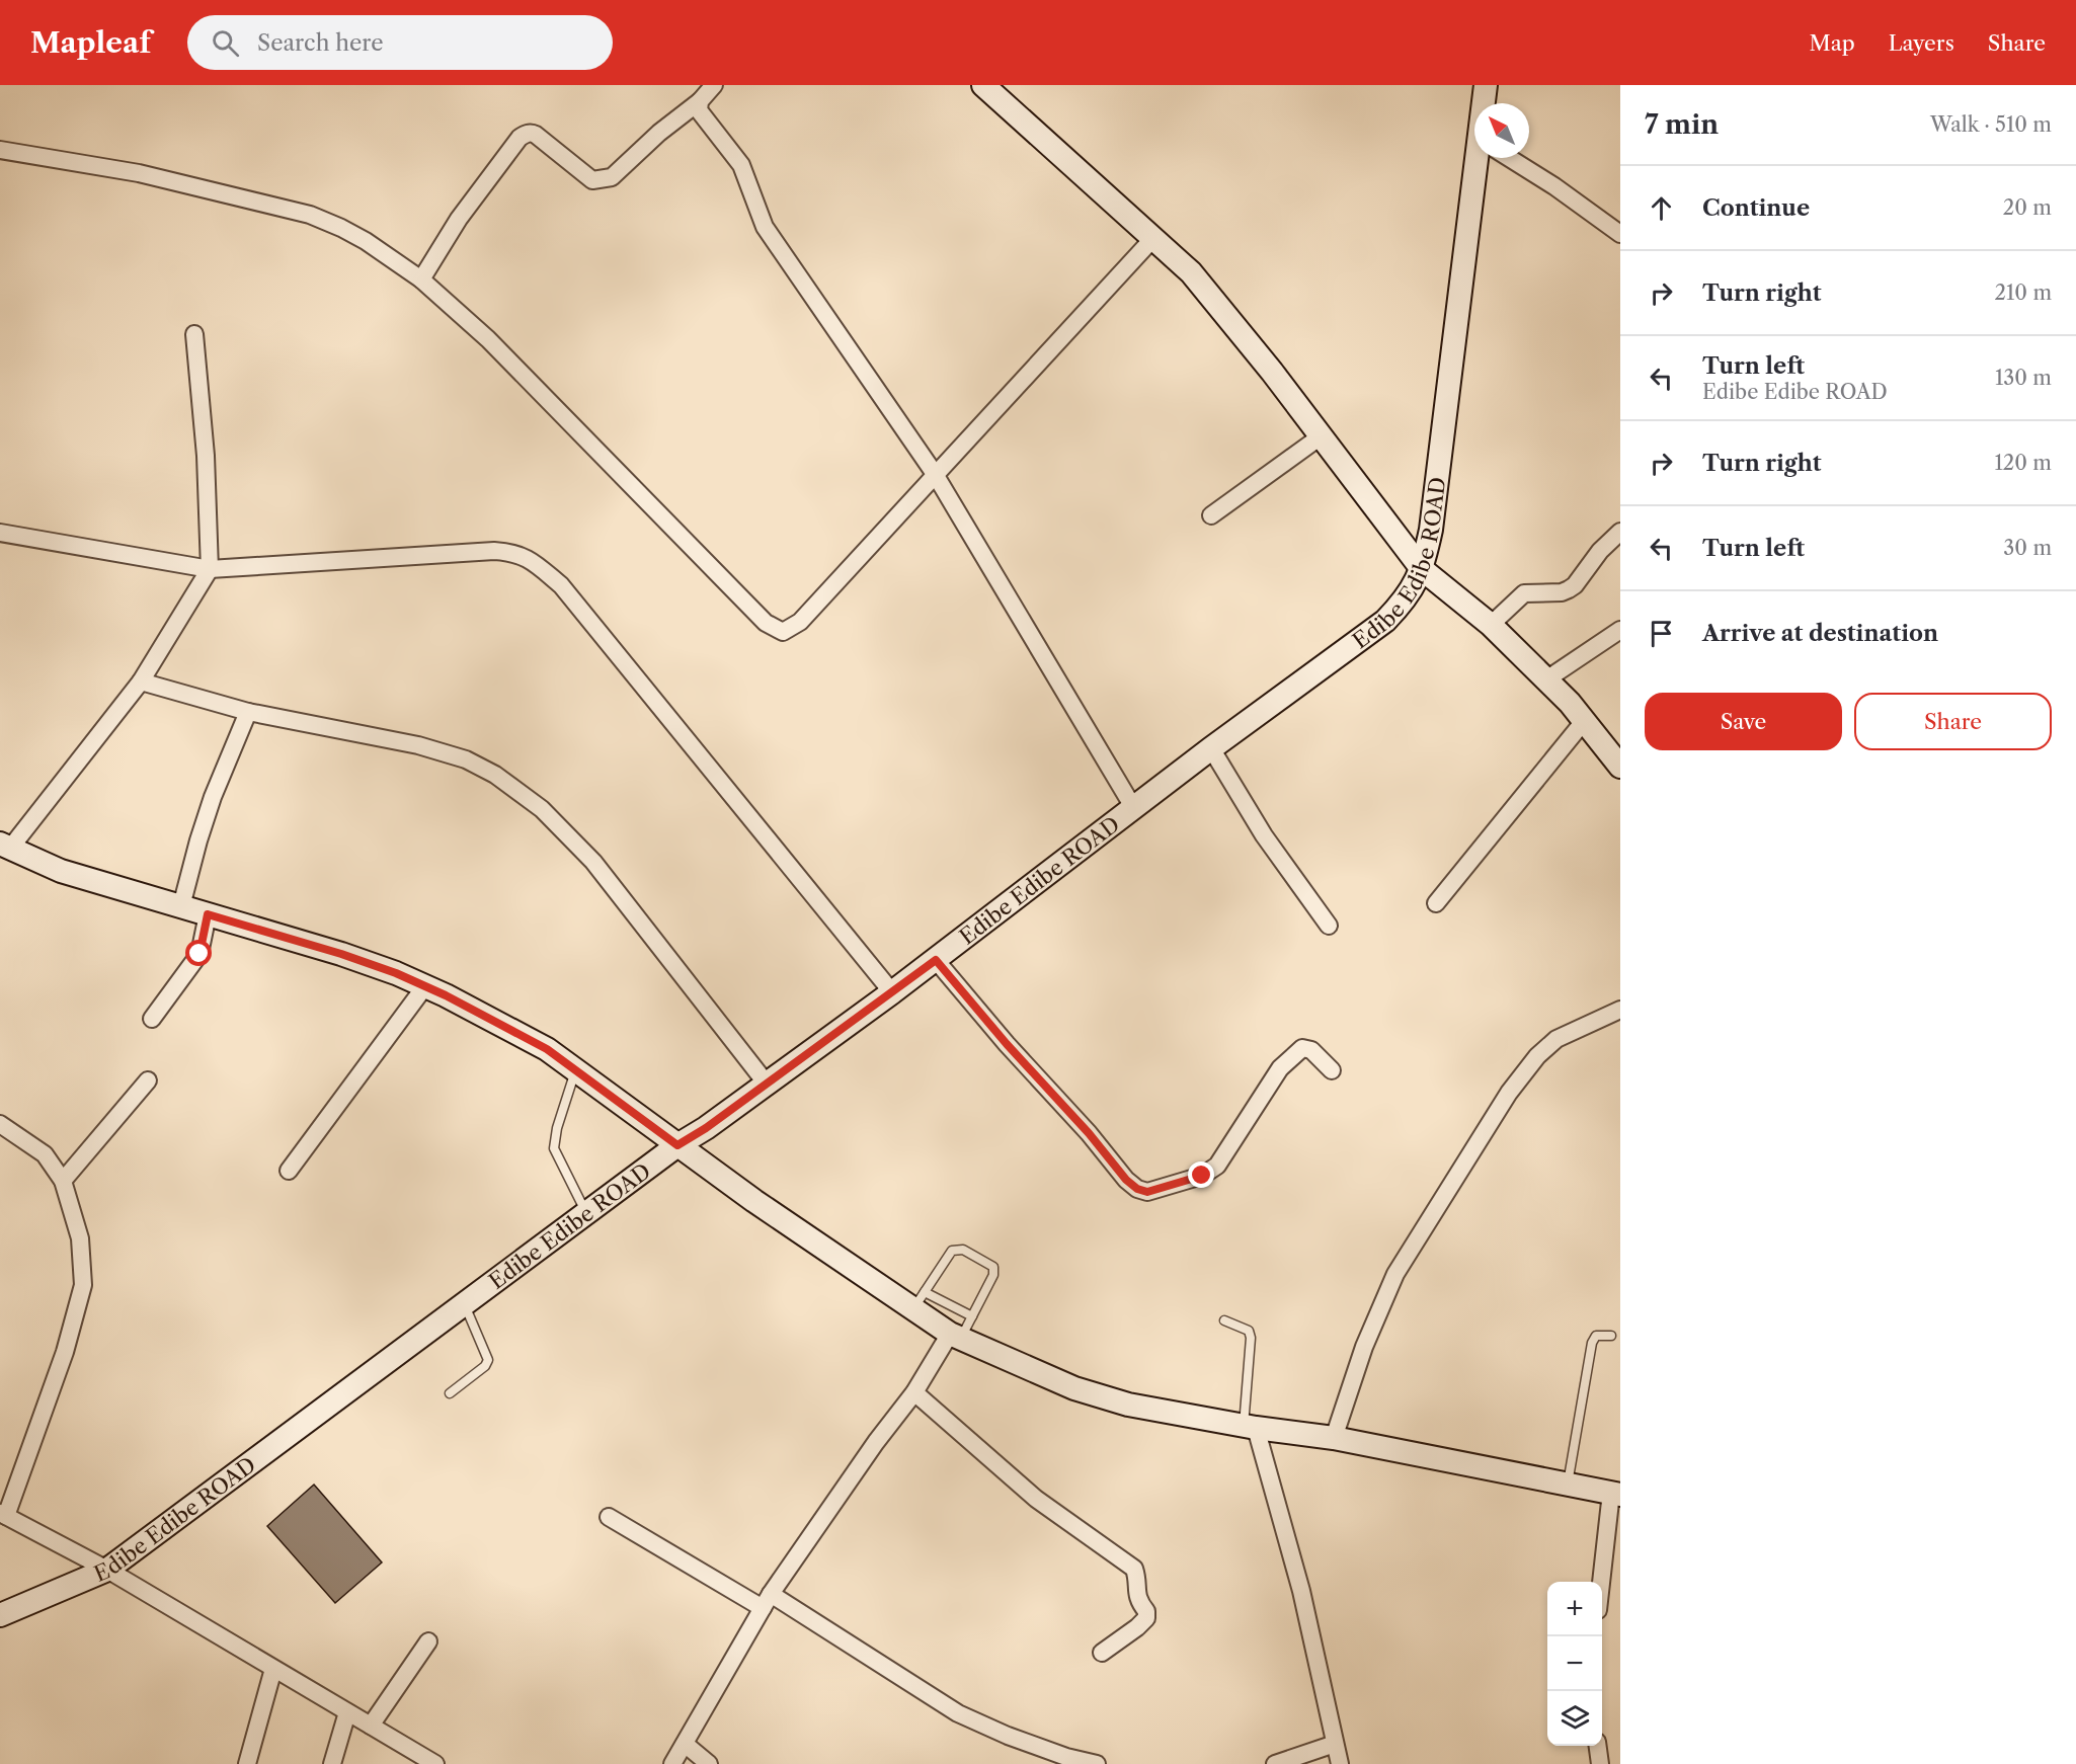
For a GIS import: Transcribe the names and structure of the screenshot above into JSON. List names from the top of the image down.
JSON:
{
  "streets": {
    "street": ["Edibe Edibe ROAD"]
  },
  "north": "top left",
  "page": {
    "header": "Mapleaf",
    "search": "Search here",
    "nav": ["Map", "Layers", "Share"],
    "heading": ["7 min", "Walk · 510 m"],
    "list": [
      ["Continue", "20 m"],
      ["Turn right", "210 m"],
      ["Turn left", "Edibe Edibe ROAD", "130 m"],
      ["Turn right", "120 m"],
      ["Turn left", "30 m"],
      "Arrive at destination"
    ],
    "buttons": ["Save", "Share"],
    "map_buttons": ["+", "−"]
  }
}
